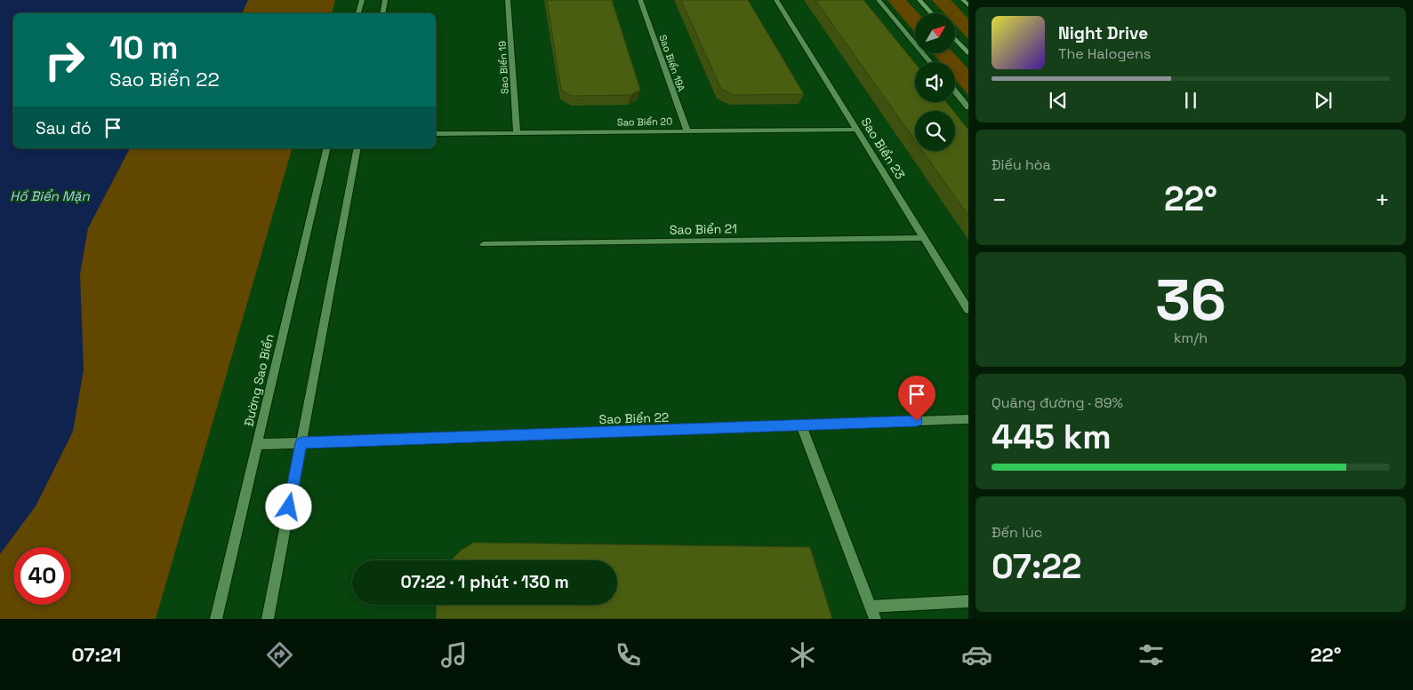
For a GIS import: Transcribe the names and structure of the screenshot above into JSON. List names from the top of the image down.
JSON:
{
  "streets": {
    "street": [
      "Sao Biển 19A",
      "Sao Biển 19",
      "Sao Biển 20",
      "Sao Biển 23",
      "Sao Biển 21",
      "Đường Sao Biển",
      "Sao Biển 22"
    ]
  },
  "crossings": [
    ["Sao Biển 19A", "Sao Biển 20"],
    ["Sao Biển 19", "Sao Biển 20"],
    ["Sao Biển 20", "Sao Biển 23"],
    ["Sao Biển 23", "Sao Biển 21"],
    ["Đường Sao Biển", "Sao Biển 22"]
  ],
  "water": ["Hồ Biển Mặn"],
  "north": "top right",
  "page": {
    "turn": ["10 m", "Sao Biển 22"],
    "song": ["Night Drive", "The Halogens"],
    "then": "Sau đó",
    "tile": [
      "Điều hòa",
      ["36", "km/h"],
      ["Quãng đường · 89%", "445 km"],
      ["Đến lúc", "07:22"]
    ],
    "heat": ["−", "22°", "+"],
    "limit": "40",
    "trip": "07:22 · 1 phút · 130 m",
    "tabs": ["07:21", "22°"]
  }
}
